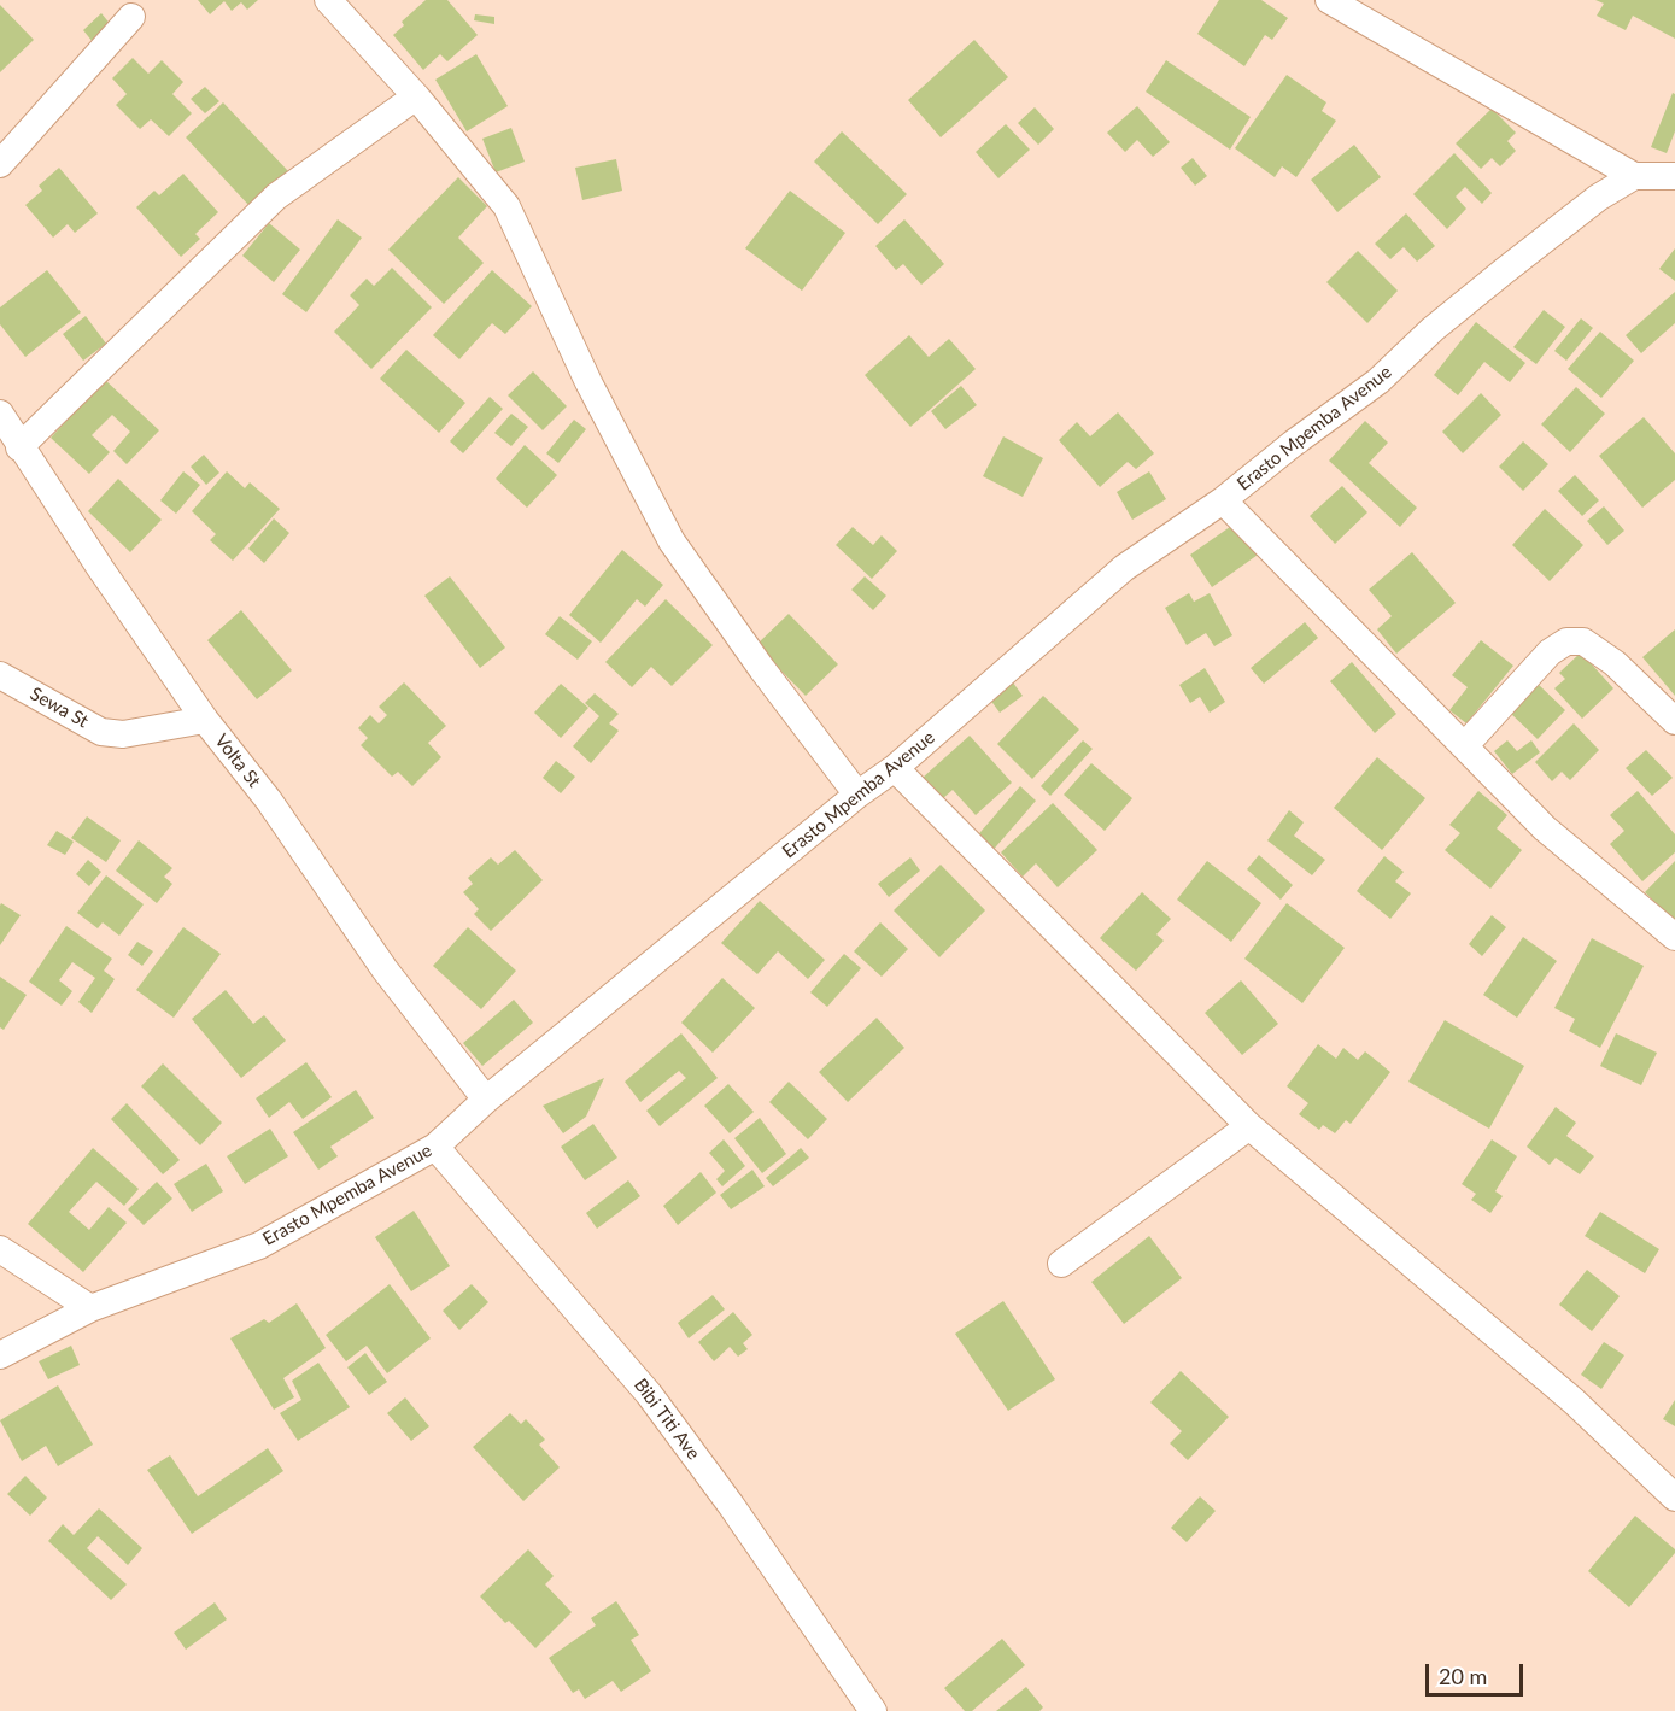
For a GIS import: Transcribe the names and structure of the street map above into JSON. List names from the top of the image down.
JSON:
{
  "streets": {
    "street": [
      "Erasto Mpemba Avenue",
      "Sewa St",
      "Volta St",
      "Bibi Titi Ave"
    ]
  },
  "crossings": [
    ["Erasto Mpemba Avenue", "Volta St"],
    ["Erasto Mpemba Avenue", "Bibi Titi Ave"],
    ["Sewa St", "Volta St"]
  ],
  "scale_bar": "20 m"
}
